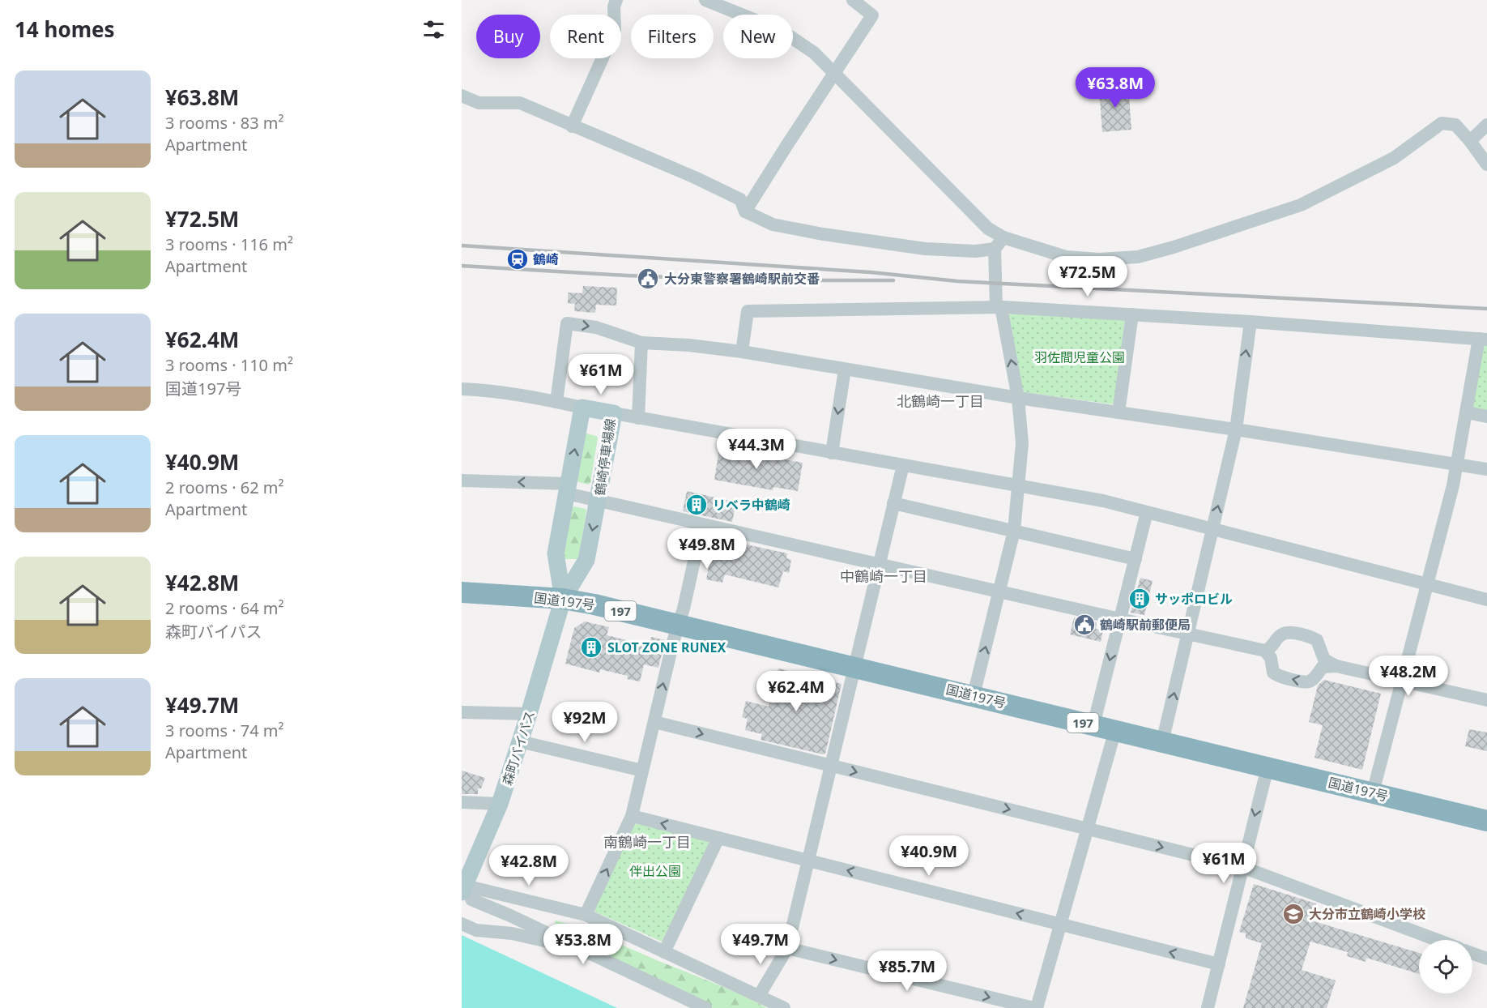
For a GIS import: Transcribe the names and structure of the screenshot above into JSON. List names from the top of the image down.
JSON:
{
  "streets": {
    "highway": ["国道197号", "197"],
    "main road": ["鶴崎停車場線", "森町バイパス"]
  },
  "crossings": [
    ["鶴崎停車場線", "国道197号"],
    ["鶴崎停車場線", "森町バイパス"],
    ["国道197号", "森町バイパス"]
  ],
  "districts": ["北鶴崎一丁目", "中鶴崎一丁目", "南鶴崎一丁目"],
  "parks": ["羽佐間児童公園", "伴出公園"],
  "places": {
    "station": ["鶴崎"],
    "public building": ["大分東警察署鶴崎駅前交番", "鶴崎駅前郵便局"],
    "building": ["リベラ中鶴崎", "サッポロビル", "SLOT ZONE RUNEX"],
    "school or university": ["大分市立鶴崎小学校"]
  },
  "page": {
    "heading": "14 homes",
    "chip": [
      "Buy",
      "Rent",
      "Filters",
      "New"
    ],
    "list": [
      {
        "name": "¥63.8M",
        "note": "3 rooms · 83 m² · Apartment"
      },
      {
        "name": "¥72.5M",
        "note": "3 rooms · 116 m² · Apartment"
      },
      {
        "name": "¥62.4M",
        "note": "3 rooms · 110 m² · 国道197号"
      },
      {
        "name": "¥40.9M",
        "note": "2 rooms · 62 m² · Apartment"
      },
      {
        "name": "¥42.8M",
        "note": "2 rooms · 64 m² · 森町バイパス"
      },
      {
        "name": "¥49.7M",
        "note": "3 rooms · 74 m² · Apartment"
      }
    ],
    "price": [
      "¥63.8M",
      "¥72.5M",
      "¥61M",
      "¥44.3M",
      "¥49.8M",
      "¥48.2M",
      "¥62.4M",
      "¥92M",
      "¥40.9M",
      "¥61M",
      "¥42.8M",
      "¥53.8M",
      "¥49.7M",
      "¥85.7M"
    ]
  }
}
